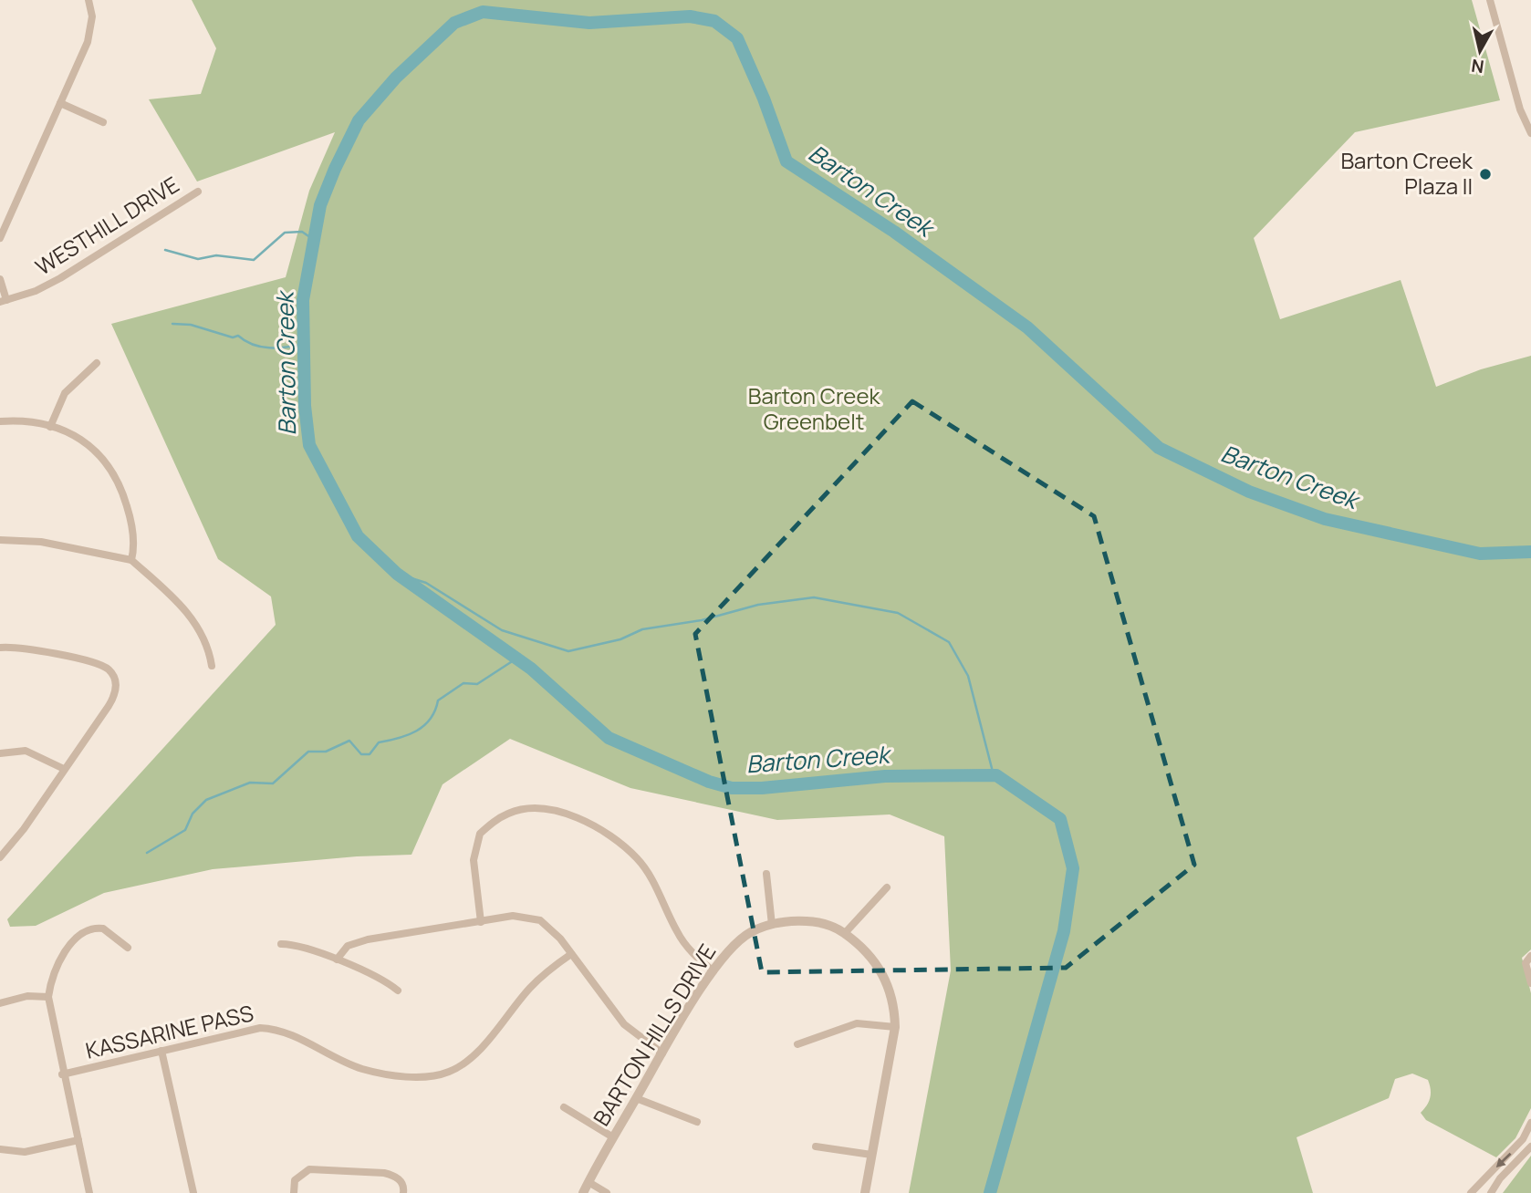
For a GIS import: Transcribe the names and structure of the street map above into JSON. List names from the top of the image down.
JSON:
{
  "streets": {
    "street": ["WESTHILL DRIVE", "KASSARINE PASS", "BARTON HILLS DRIVE"]
  },
  "water": ["Barton Creek"],
  "parks": ["Barton Creek Greenbelt"],
  "places": ["Barton Creek Plaza II"],
  "north": "bottom"
}
